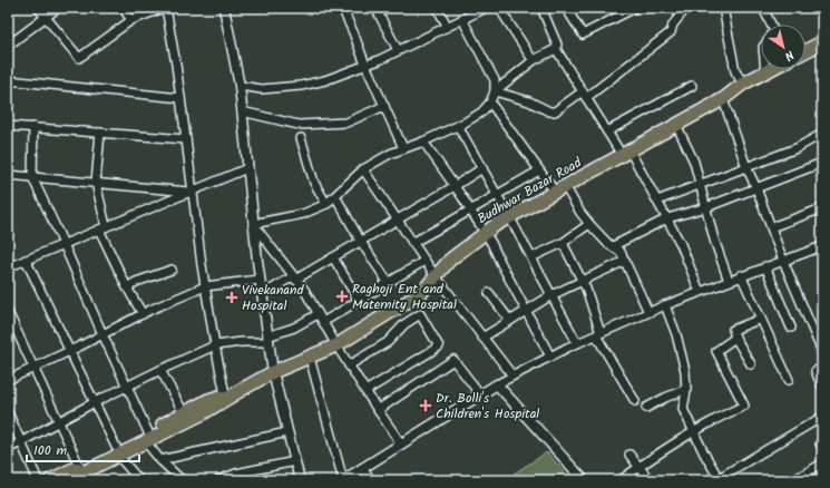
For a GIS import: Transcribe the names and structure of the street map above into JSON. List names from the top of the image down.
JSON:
{
  "streets": {
    "highway": ["Budhwar Bazar Road"]
  },
  "places": {
    "health": ["Raghoji Ent and Maternity Hospital", "Vivekanand Hospital", "Dr. Bolli's Children's Hospital"]
  },
  "scale_bar": "100 m",
  "north": "bottom right"
}
